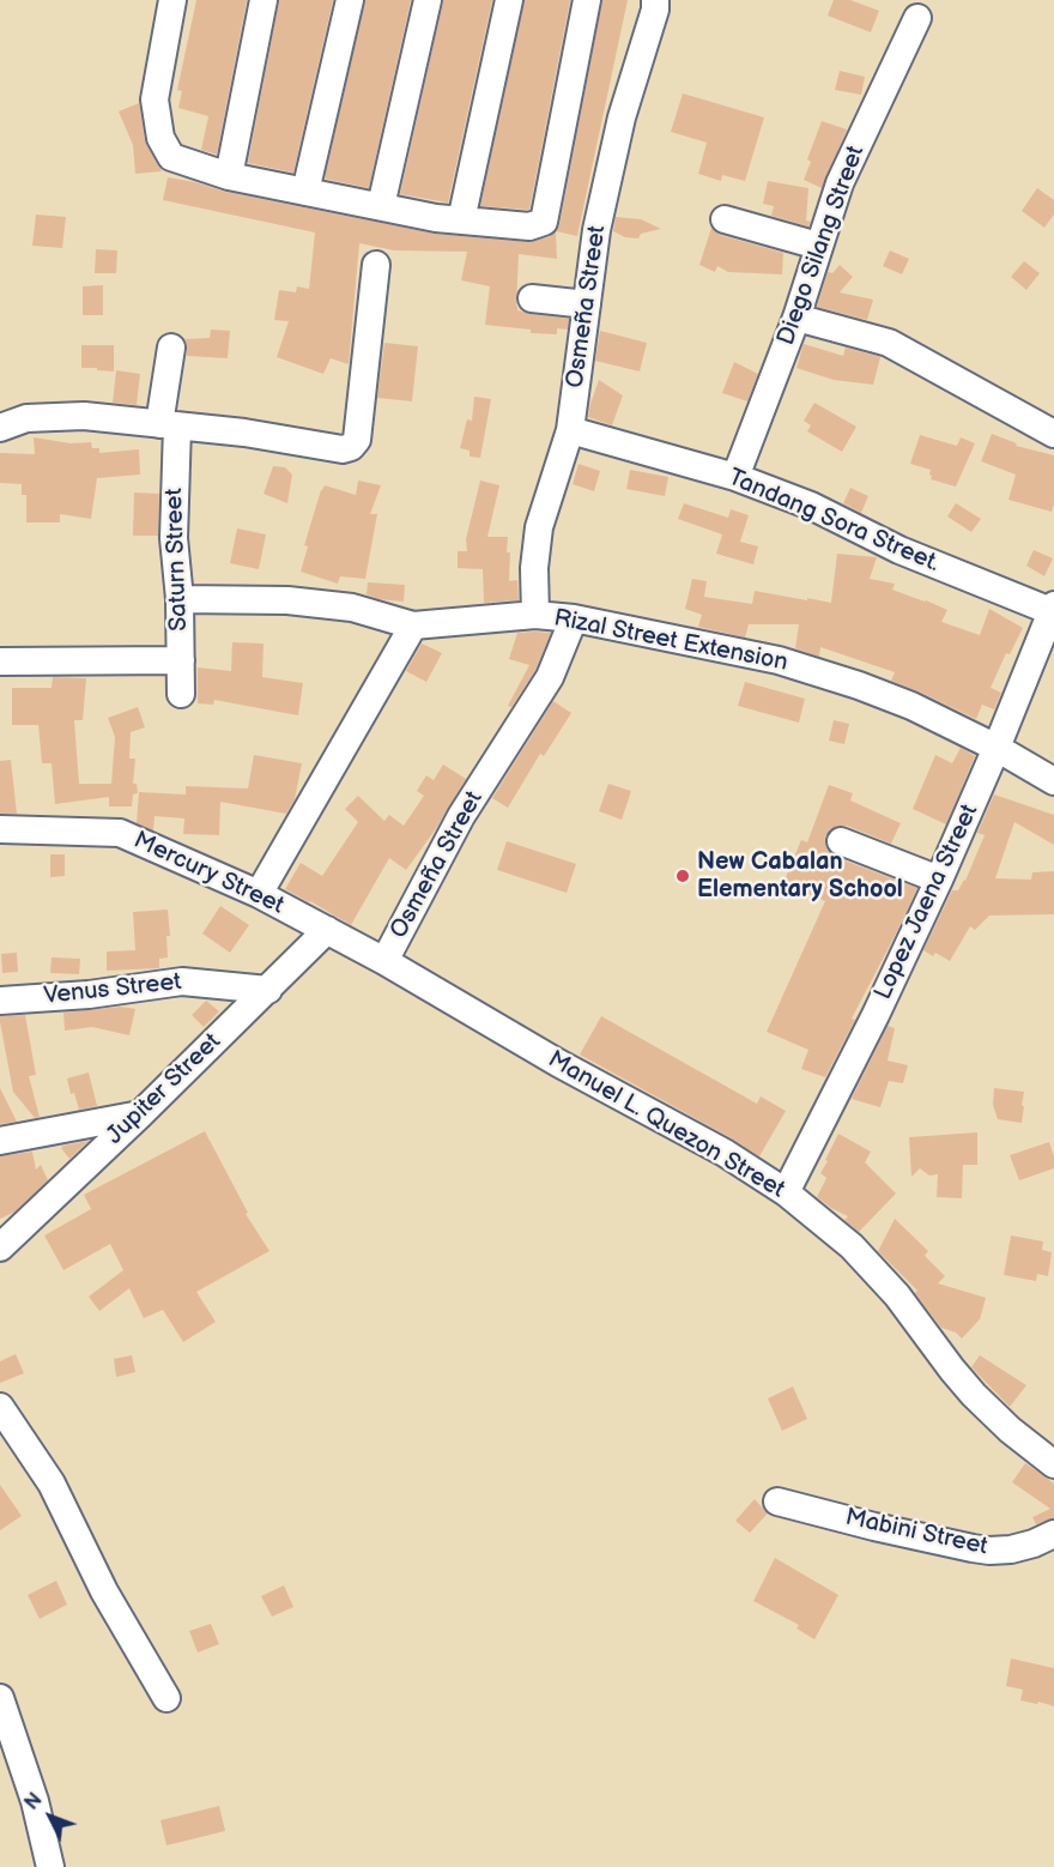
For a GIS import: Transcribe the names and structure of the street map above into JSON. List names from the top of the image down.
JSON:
{
  "streets": {
    "street": [
      "Diego Silang Street",
      "Osmeña Street",
      "Tandang Sora Street.",
      "Saturn Street",
      "Rizal Street Extension",
      "Mercury Street",
      "Lopez Jaena Street",
      "Venus Street",
      "Jupiter Street",
      "Manuel L. Quezon Street",
      "Mabini Street"
    ]
  },
  "crossings": [
    ["Diego Silang Street", "Tandang Sora Street."],
    ["Osmeña Street", "Tandang Sora Street."],
    ["Osmeña Street", "Rizal Street Extension"],
    ["Osmeña Street", "Manuel L. Quezon Street"],
    ["Tandang Sora Street.", "Lopez Jaena Street"],
    ["Saturn Street", "Rizal Street Extension"],
    ["Rizal Street Extension", "Lopez Jaena Street"],
    ["Mercury Street", "Jupiter Street"],
    ["Mercury Street", "Manuel L. Quezon Street"],
    ["Lopez Jaena Street", "Manuel L. Quezon Street"],
    ["Venus Street", "Jupiter Street"],
    ["Jupiter Street", "Manuel L. Quezon Street"]
  ],
  "places": ["New Cabalan Elementary School"],
  "north": "top left"
}
